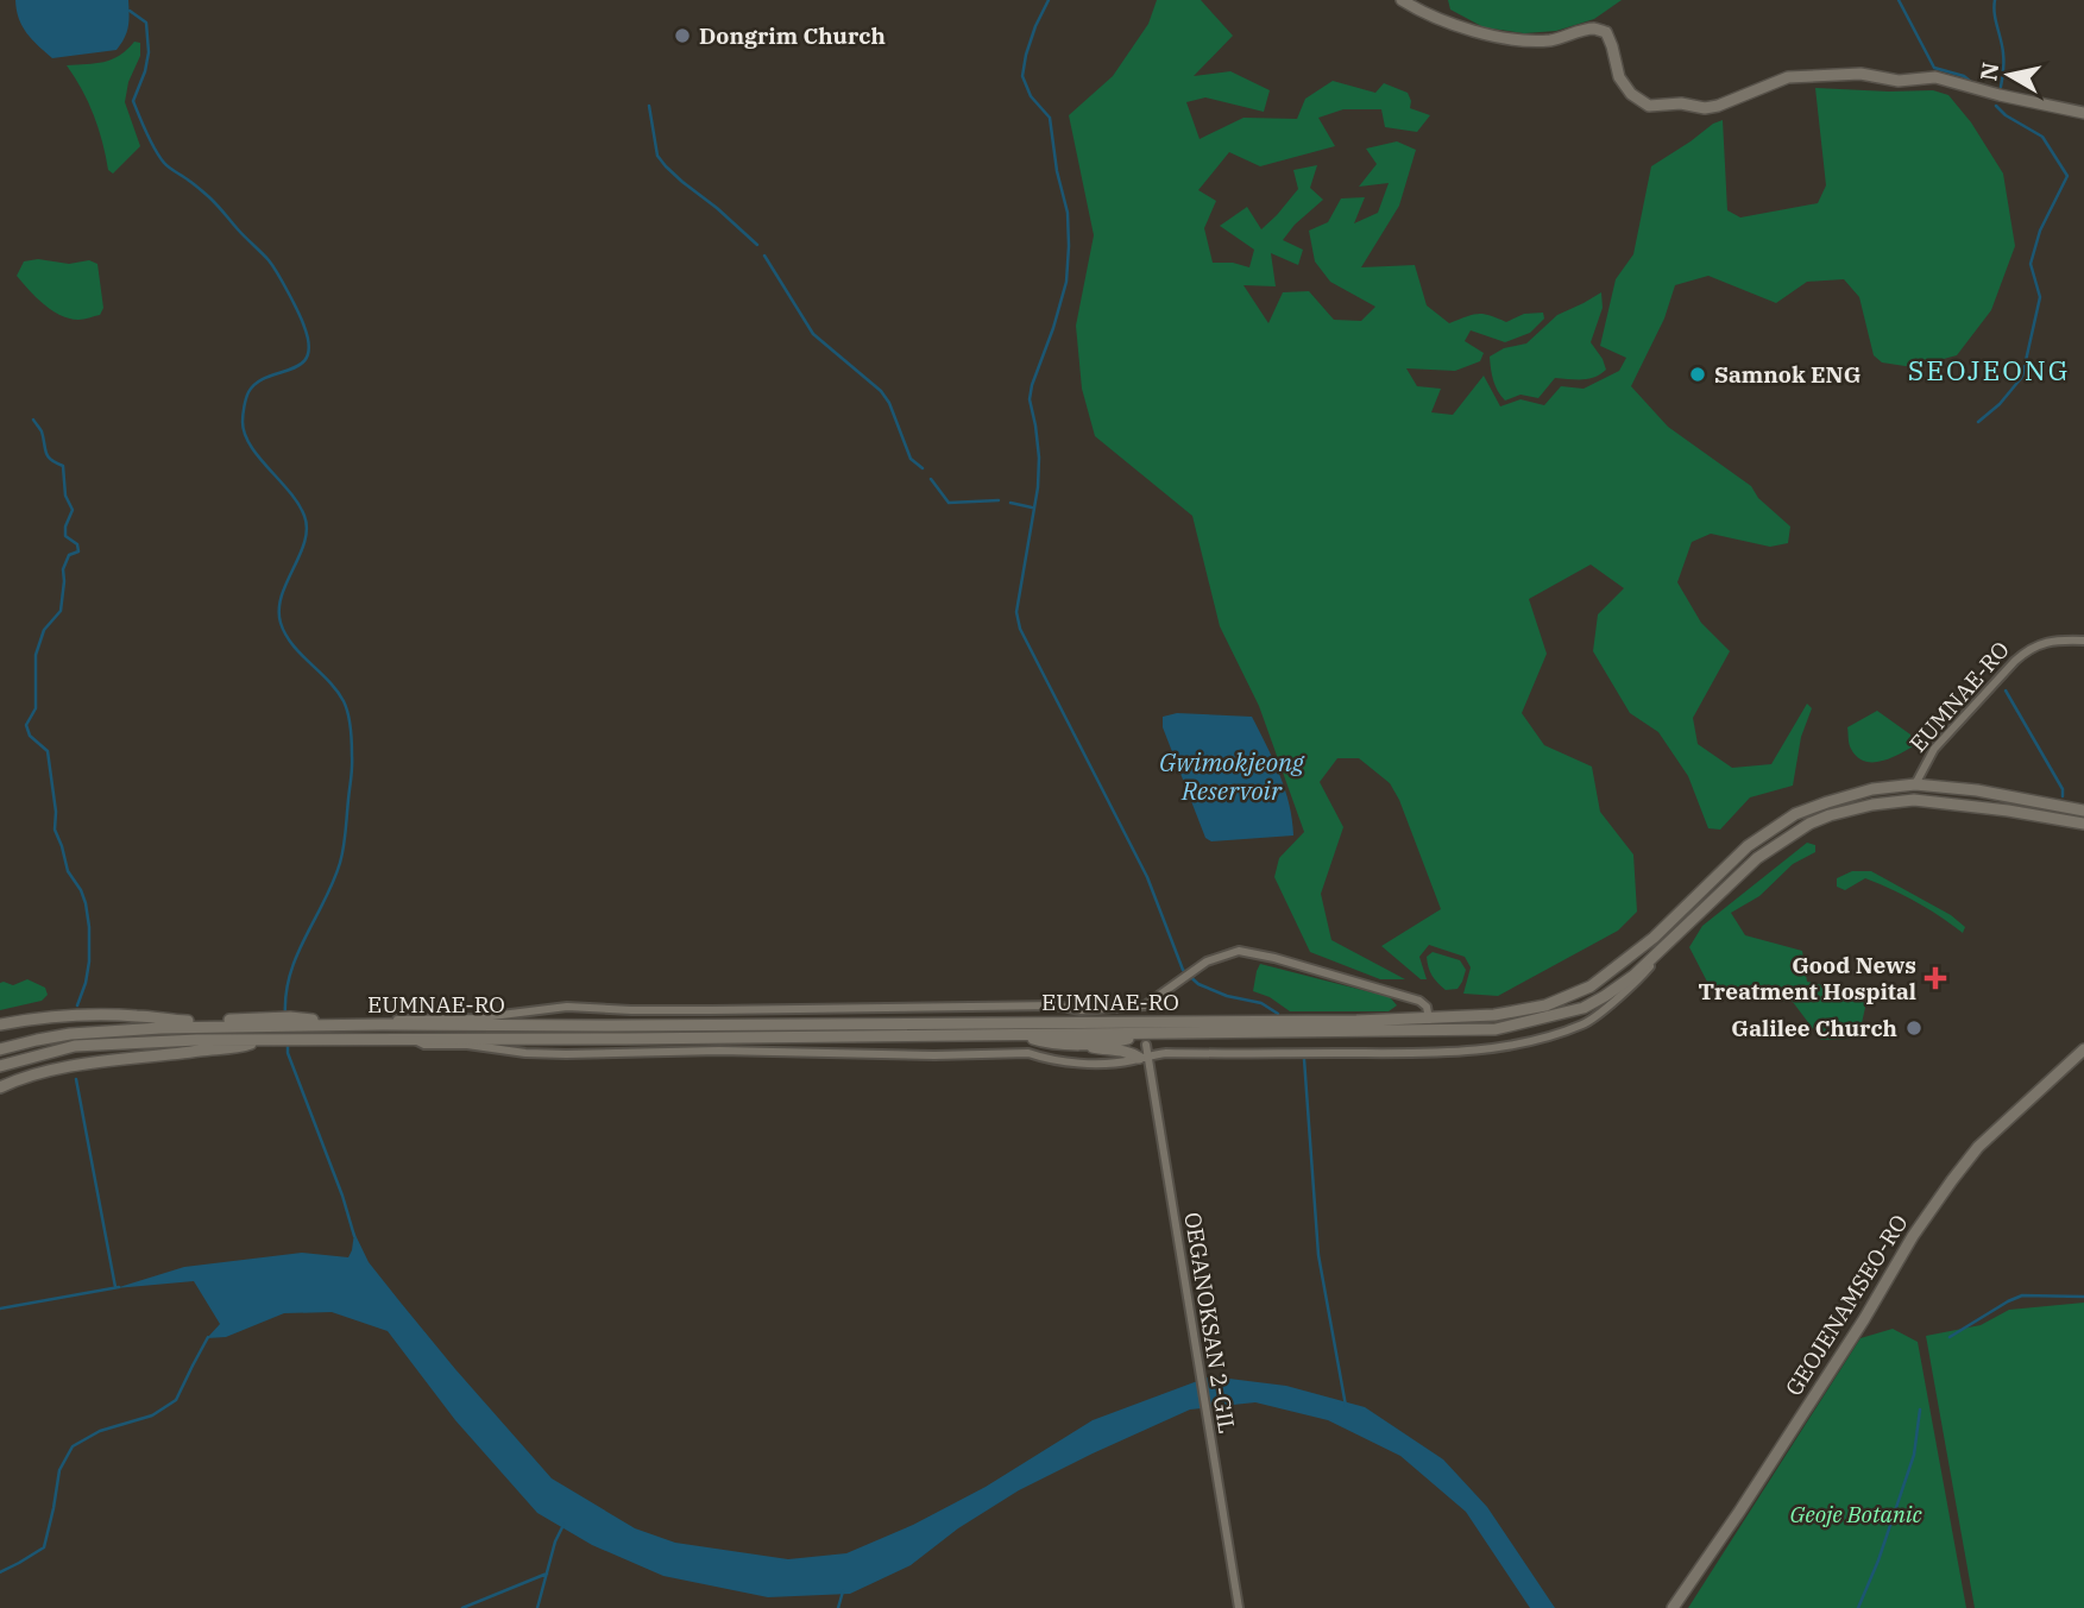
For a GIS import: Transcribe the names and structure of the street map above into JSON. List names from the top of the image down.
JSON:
{
  "streets": {
    "street": ["EUMNAE-RO", "GEOJENAMSEO-RO", "OEGANOKSAN 2-GIL"]
  },
  "crossings": [
    ["EUMNAE-RO", "OEGANOKSAN 2-GIL"]
  ],
  "districts": ["SEOJEONG"],
  "water": ["Gwimokjeong Reservoir"],
  "parks": ["Geoje Botanic"],
  "places": {
    "other": ["Dongrim Church", "Samnok ENG", "Galilee Church"],
    "health": ["Good News Treatment Hospital"]
  },
  "north": "left"
}
